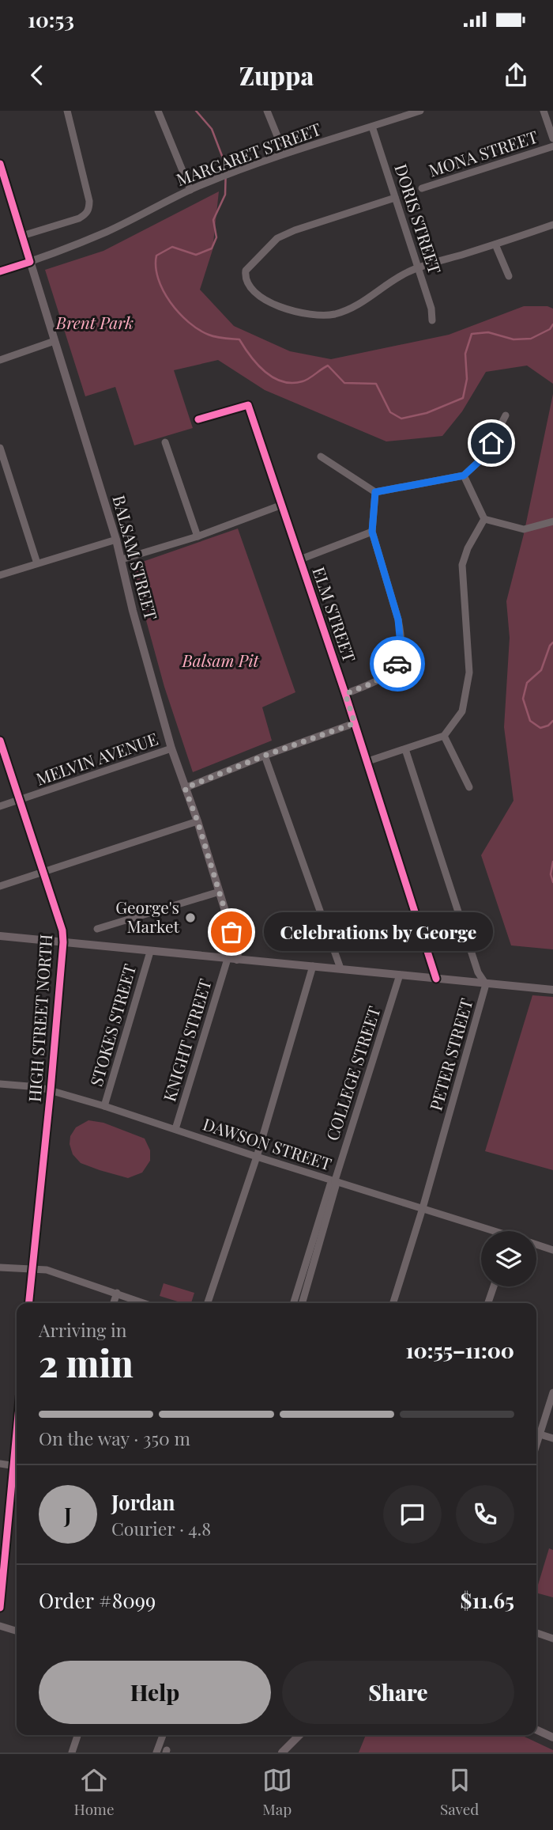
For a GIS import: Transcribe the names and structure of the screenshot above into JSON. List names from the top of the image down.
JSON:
{
  "streets": {
    "main road": ["BALSAM STREET", "HIGH STREET NORTH"],
    "street": [
      "MONA STREET",
      "MARGARET STREET",
      "DORIS STREET",
      "ELM STREET",
      "MELVIN AVENUE",
      "STOKES STREET",
      "KNIGHT STREET",
      "PETER STREET",
      "COLLEGE STREET",
      "DAWSON STREET"
    ]
  },
  "crossings": [
    ["MARGARET STREET", "DORIS STREET"],
    ["MARGARET STREET", "BALSAM STREET"],
    ["BALSAM STREET", "MELVIN AVENUE"],
    ["BALSAM STREET", "KNIGHT STREET"],
    ["MELVIN AVENUE", "HIGH STREET NORTH"],
    ["HIGH STREET NORTH", "DAWSON STREET"],
    ["STOKES STREET", "DAWSON STREET"],
    ["KNIGHT STREET", "DAWSON STREET"],
    ["PETER STREET", "DAWSON STREET"],
    ["COLLEGE STREET", "DAWSON STREET"]
  ],
  "parks": ["Brent Park", "Balsam Pit"],
  "places": ["George's Market", "Celebrations by George"],
  "page": {
    "status": "10:53",
    "header": "Zuppa",
    "bubble": "Celebrations by George",
    "heading": ["2 min", "Arriving in", "10:55–11:00"],
    "panel": [
      "Jordan",
      "Courier · 4.8",
      "Order #8099",
      "$11.65"
    ],
    "bar": "On the way · 350 m",
    "round": "J",
    "buttons": ["Help", "Share"],
    "tabs": ["Home", "Map", "Saved"]
  }
}
